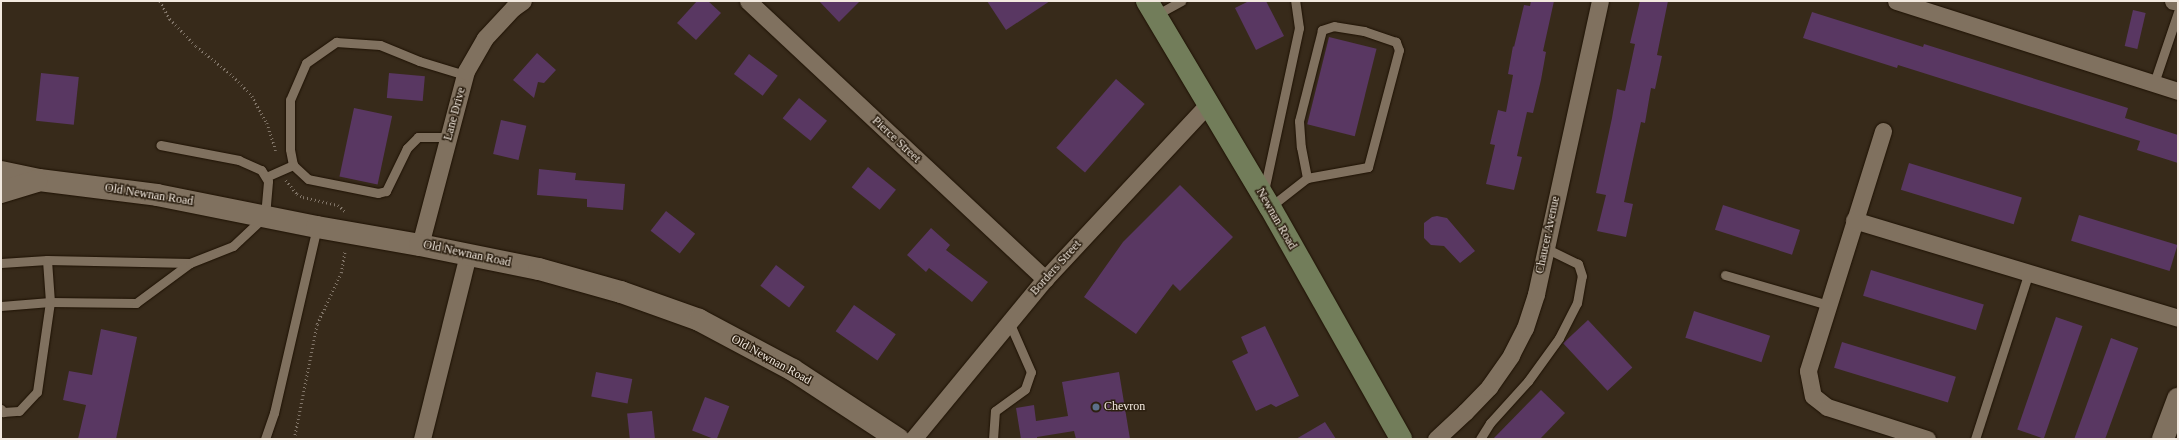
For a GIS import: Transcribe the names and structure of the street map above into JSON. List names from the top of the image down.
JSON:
{
  "streets": {
    "main road": ["Newnan Road"],
    "street": [
      "Lane Drive",
      "Pierce Street",
      "Old Newnan Road",
      "Chaucer Avenue",
      "Borders Street"
    ]
  },
  "crossings": [
    ["Lane Drive", "Old Newnan Road"],
    ["Pierce Street", "Borders Street"],
    ["Newnan Road", "Borders Street"]
  ],
  "places": ["Chevron"]
}
